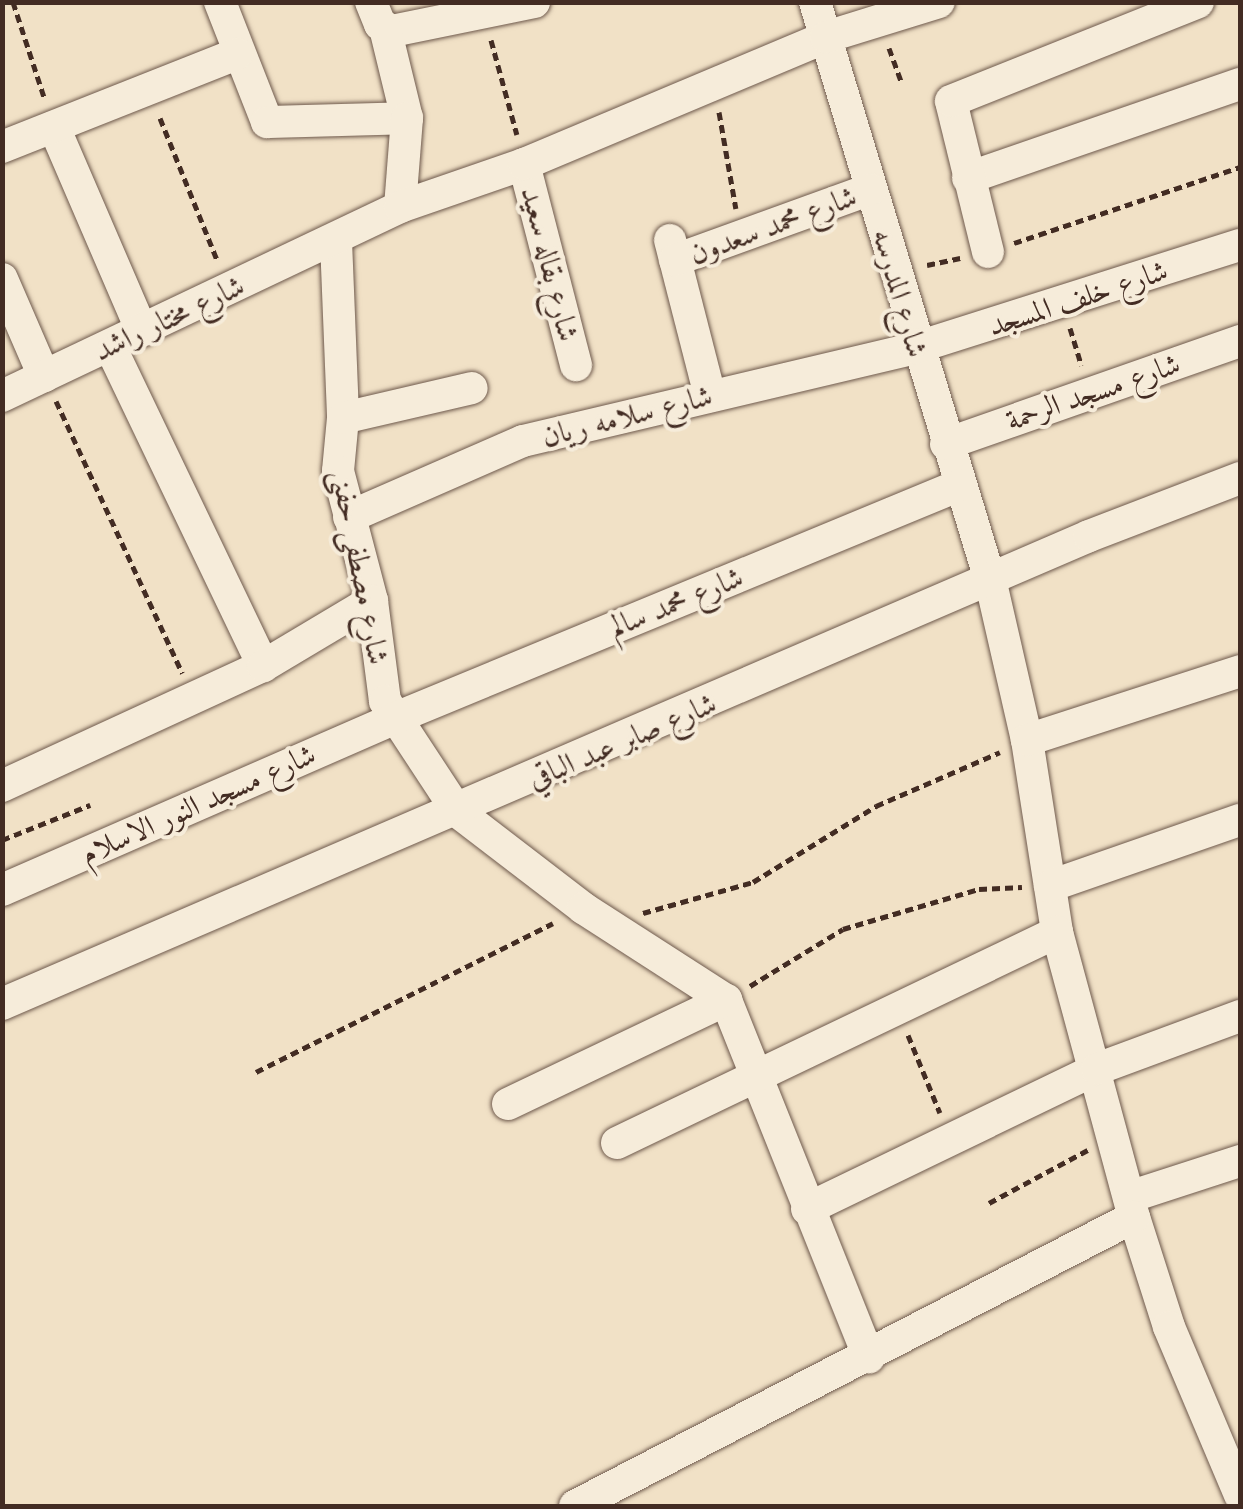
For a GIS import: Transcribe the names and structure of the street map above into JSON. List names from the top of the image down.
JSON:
{
  "streets": {
    "street": [
      "شارع محمد سعدون",
      "شارع بقاله سعيد",
      "شارع المدرسه",
      "شارع خلف المسجد",
      "شارع مختار راشد",
      "شارع مسجد الرحمة",
      "شارع سلامه ريان",
      "شارع مصطفى حفنى",
      "شارع محمد سالم",
      "شارع صابر عبد الباقي",
      "شارع مسجد النور الاسلام"
    ]
  },
  "crossings": [
    ["شارع محمد سعدون", "شارع المدرسه"],
    ["شارع محمد سعدون", "شارع سلامه ريان"],
    ["شارع بقاله سعيد", "شارع مختار راشد"],
    ["شارع المدرسه", "شارع خلف المسجد"],
    ["شارع المدرسه", "شارع مختار راشد"],
    ["شارع المدرسه", "شارع مسجد الرحمة"],
    ["شارع المدرسه", "شارع سلامه ريان"],
    ["شارع المدرسه", "شارع محمد سالم"],
    ["شارع المدرسه", "شارع صابر عبد الباقي"],
    ["شارع خلف المسجد", "شارع سلامه ريان"],
    ["شارع مختار راشد", "شارع مصطفى حفنى"],
    ["شارع سلامه ريان", "شارع مصطفى حفنى"],
    ["شارع مصطفى حفنى", "شارع محمد سالم"],
    ["شارع مصطفى حفنى", "شارع صابر عبد الباقي"],
    ["شارع مصطفى حفنى", "شارع مسجد النور الاسلام"],
    ["شارع محمد سالم", "شارع مسجد النور الاسلام"]
  ]
}
